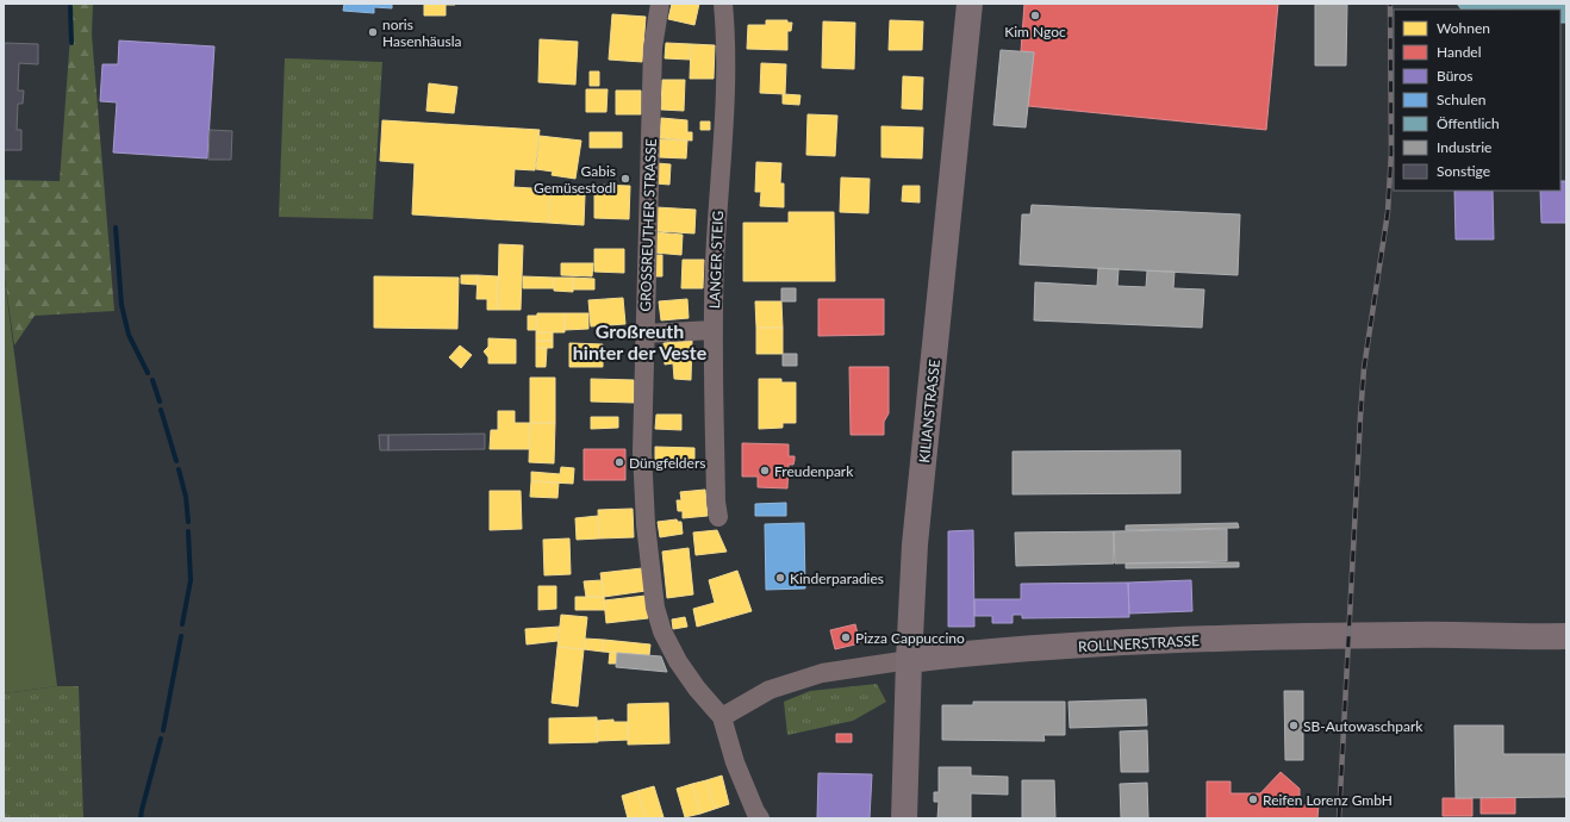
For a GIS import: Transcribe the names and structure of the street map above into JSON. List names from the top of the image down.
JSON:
{
  "streets": {
    "main road": ["KILIANSTRASSE", "ROLLNERSTRASSE"],
    "street": ["GROSSREUTHER STRASSE", "LANGER STEIG"]
  },
  "crossings": [
    ["GROSSREUTHER STRASSE", "ROLLNERSTRASSE"],
    ["KILIANSTRASSE", "ROLLNERSTRASSE"]
  ],
  "districts": ["Großreuth hinter der Veste"],
  "places": [
    "Kim Ngoc",
    "noris Hasenhäusla",
    "Gabis Gemüsestodl",
    "Düngfelders",
    "Freudenpark",
    "Kinderparadies",
    "Pizza Cappuccino",
    "SB-Autowaschpark",
    "Reifen Lorenz GmbH"
  ],
  "legend": [
    "Wohnen",
    "Handel",
    "Büros",
    "Schulen",
    "Öffentlich",
    "Industrie",
    "Sonstige"
  ]
}
